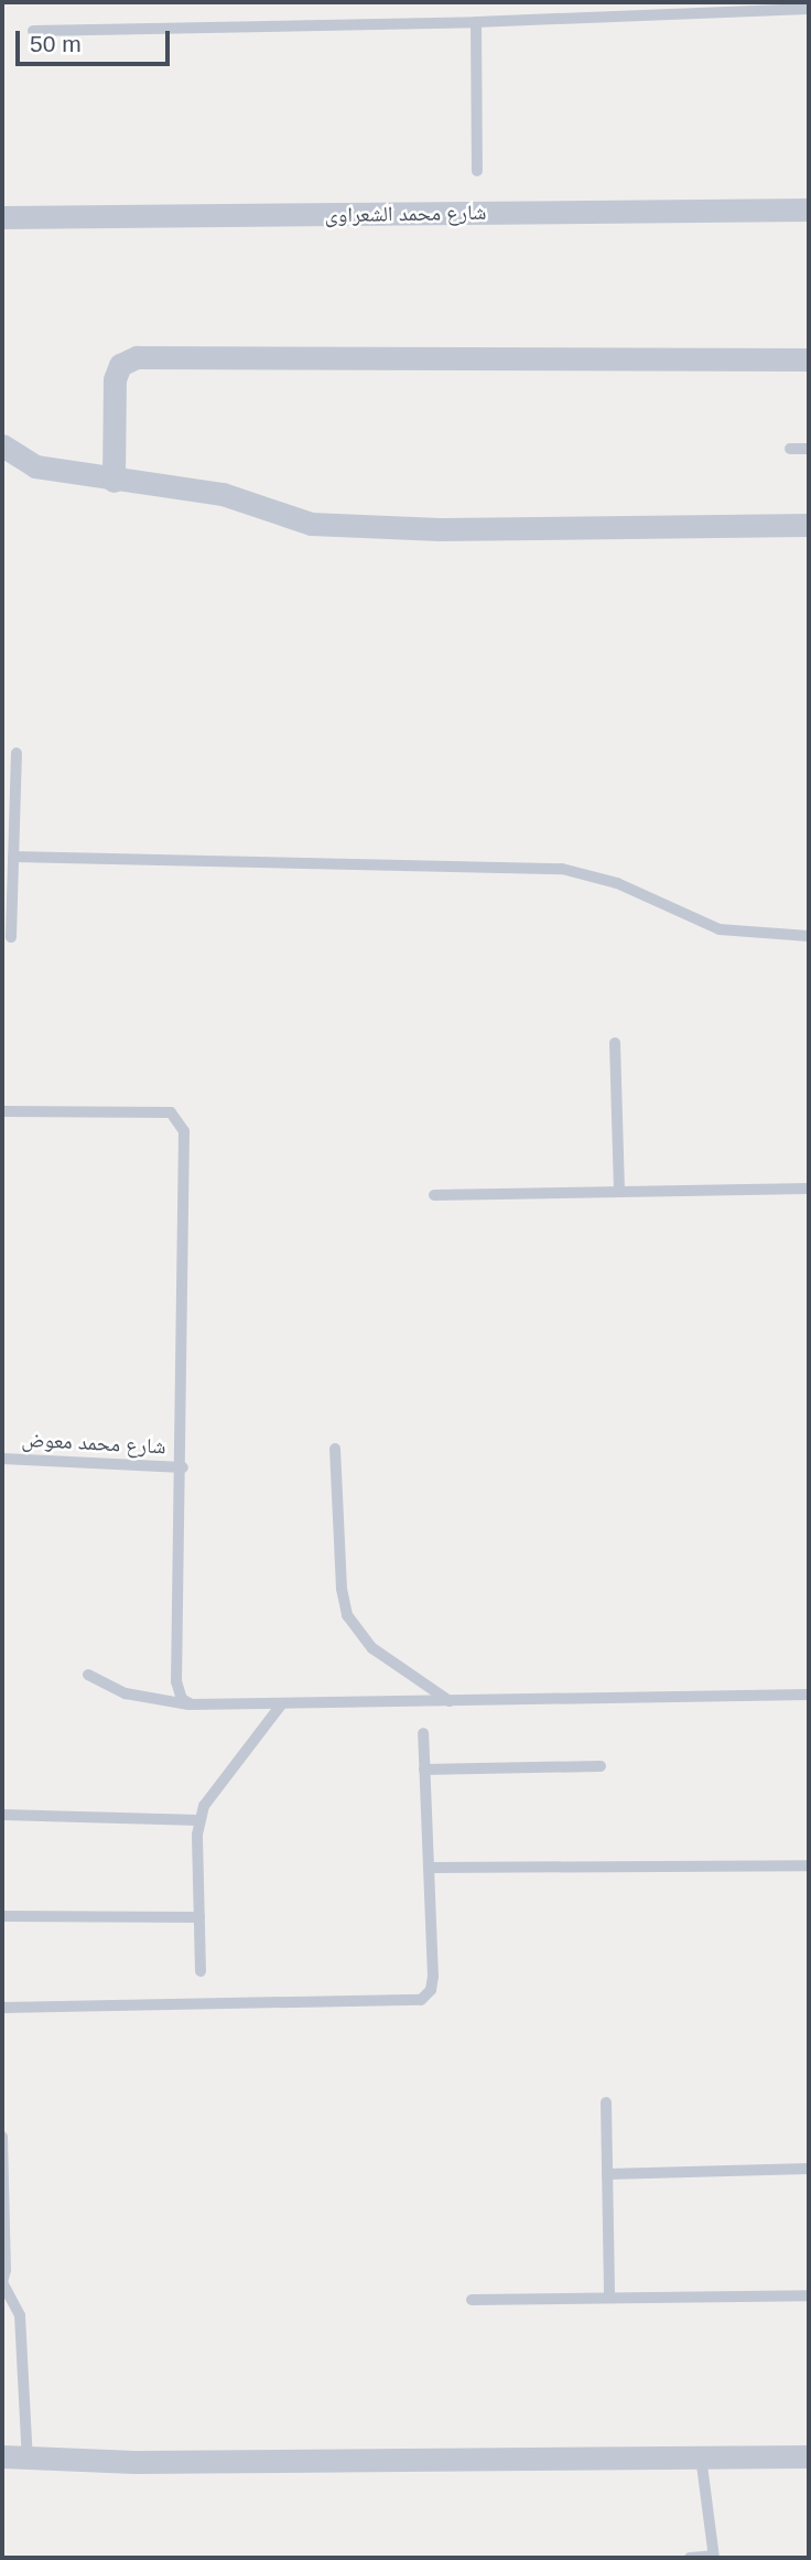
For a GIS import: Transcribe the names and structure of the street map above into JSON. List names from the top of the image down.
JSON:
{
  "streets": {
    "street": ["شارع محمد الشعراوى"],
    "lane": ["شارع محمد معوض"]
  },
  "scale_bar": "50 m"
}
